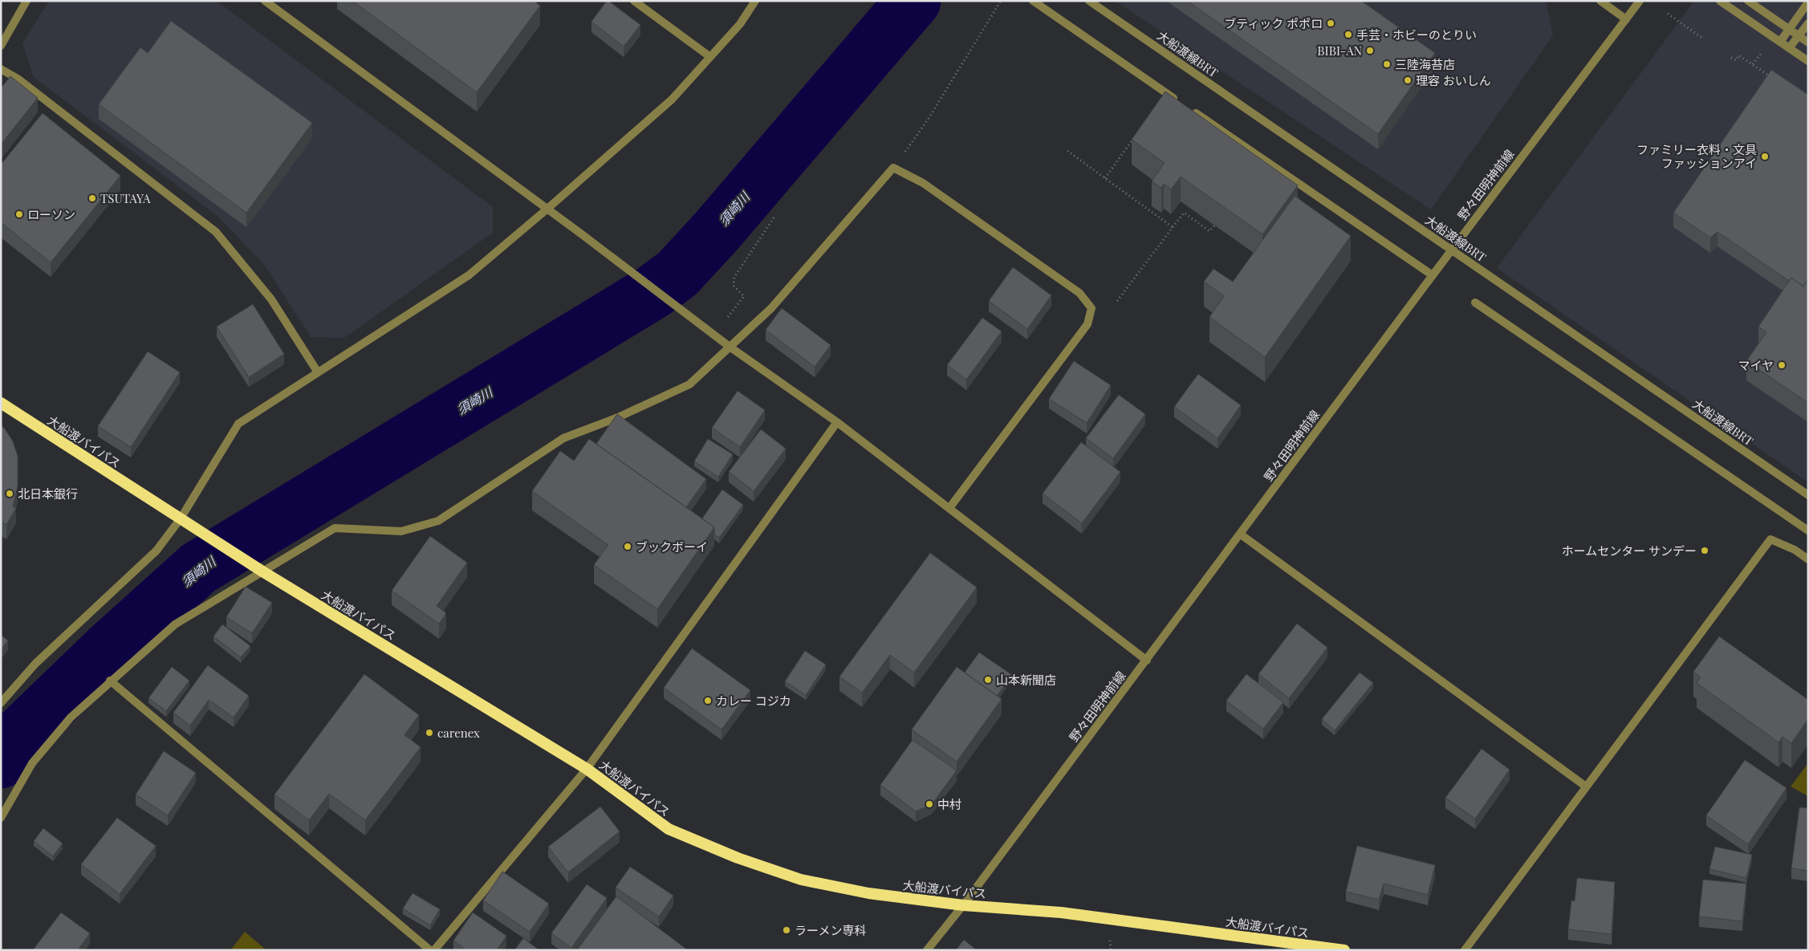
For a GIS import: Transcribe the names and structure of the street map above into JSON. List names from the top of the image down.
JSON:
{
  "streets": {
    "highway": ["大船渡バイパス"],
    "street": ["大船渡線BRT", "野々田明神前線"]
  },
  "crossings": [
    ["大船渡線BRT", "野々田明神前線"],
    ["野々田明神前線", "大船渡バイパス"]
  ],
  "water": ["須崎川"],
  "places": [
    "ブティック ポポロ",
    "手芸・ホビーのとりい",
    "BIBI-AN",
    "三陸海苔店",
    "理容 おいしん",
    "ファミリー衣料・文具 ファッションアイ",
    "TSUTAYA",
    "ローソン",
    "マイヤ",
    "北日本銀行",
    "ブックボーイ",
    "ホームセンター サンデー",
    "山本新聞店",
    "カレー コジカ",
    "carenex",
    "中村",
    "ラーメン専科"
  ]
}
